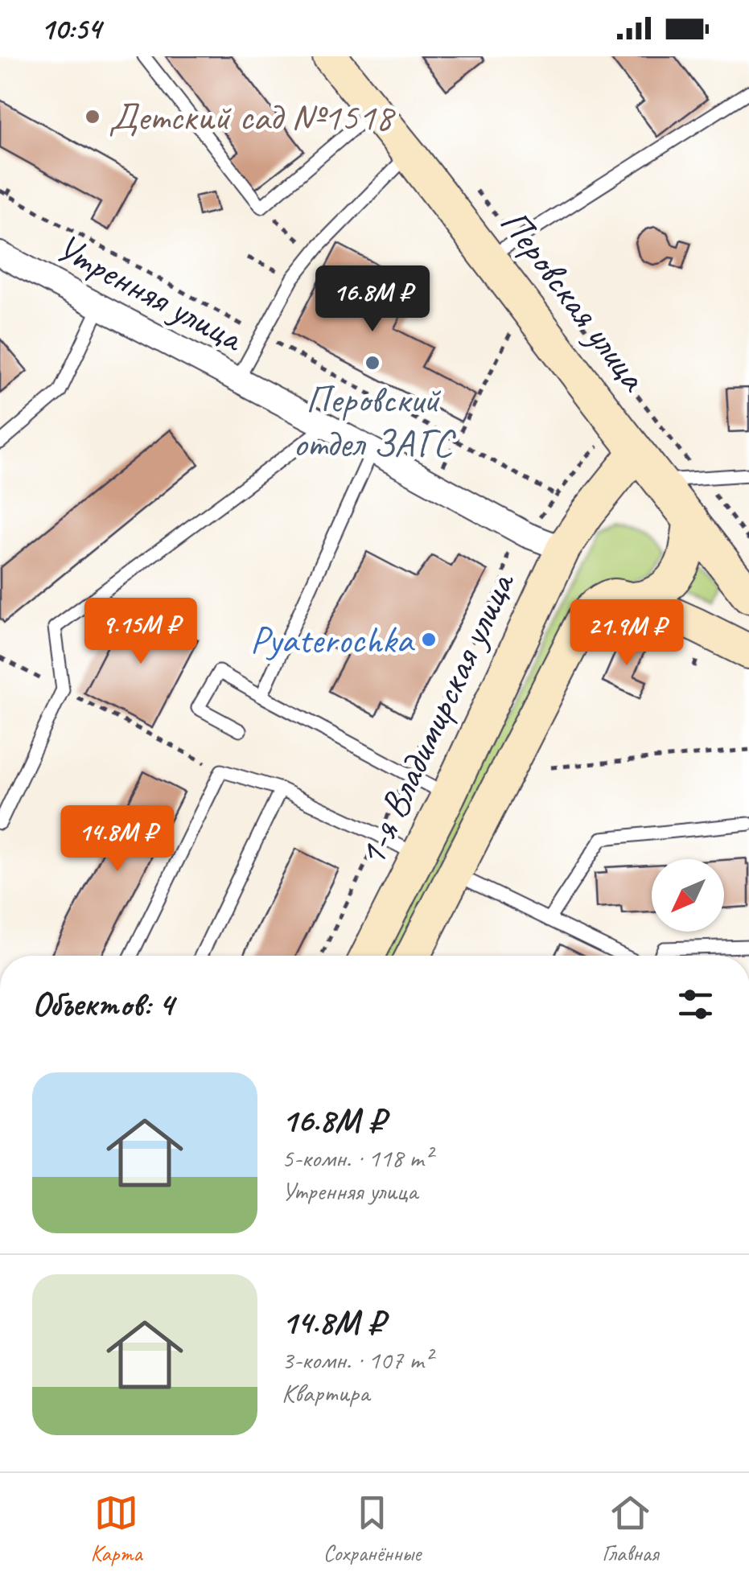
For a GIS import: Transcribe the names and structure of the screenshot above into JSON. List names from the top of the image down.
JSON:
{
  "streets": {
    "main road": ["Перовская улица", "1-я Владимирская улица"],
    "street": ["Утренняя улица"]
  },
  "crossings": [
    ["Утренняя улица", "1-я Владимирская улица"],
    ["Перовская улица", "1-я Владимирская улица"]
  ],
  "places": ["Детский сад №1518", "Перовский отдел ЗАГС", "Pyaterochka"],
  "north": "bottom left",
  "page": {
    "status": "10:54",
    "price": [
      "16.8M ₽",
      "9.15M ₽",
      "21.9M ₽",
      "14.8M ₽"
    ],
    "heading": "Объектов: 4",
    "list": [
      {
        "name": "16.8M ₽",
        "note": "5-комн. · 118 m² · Утренняя улица"
      },
      {
        "name": "14.8M ₽",
        "note": "3-комн. · 107 m² · Квартира"
      }
    ],
    "tabs": ["Карта", "Сохранённые", "Главная"]
  }
}
